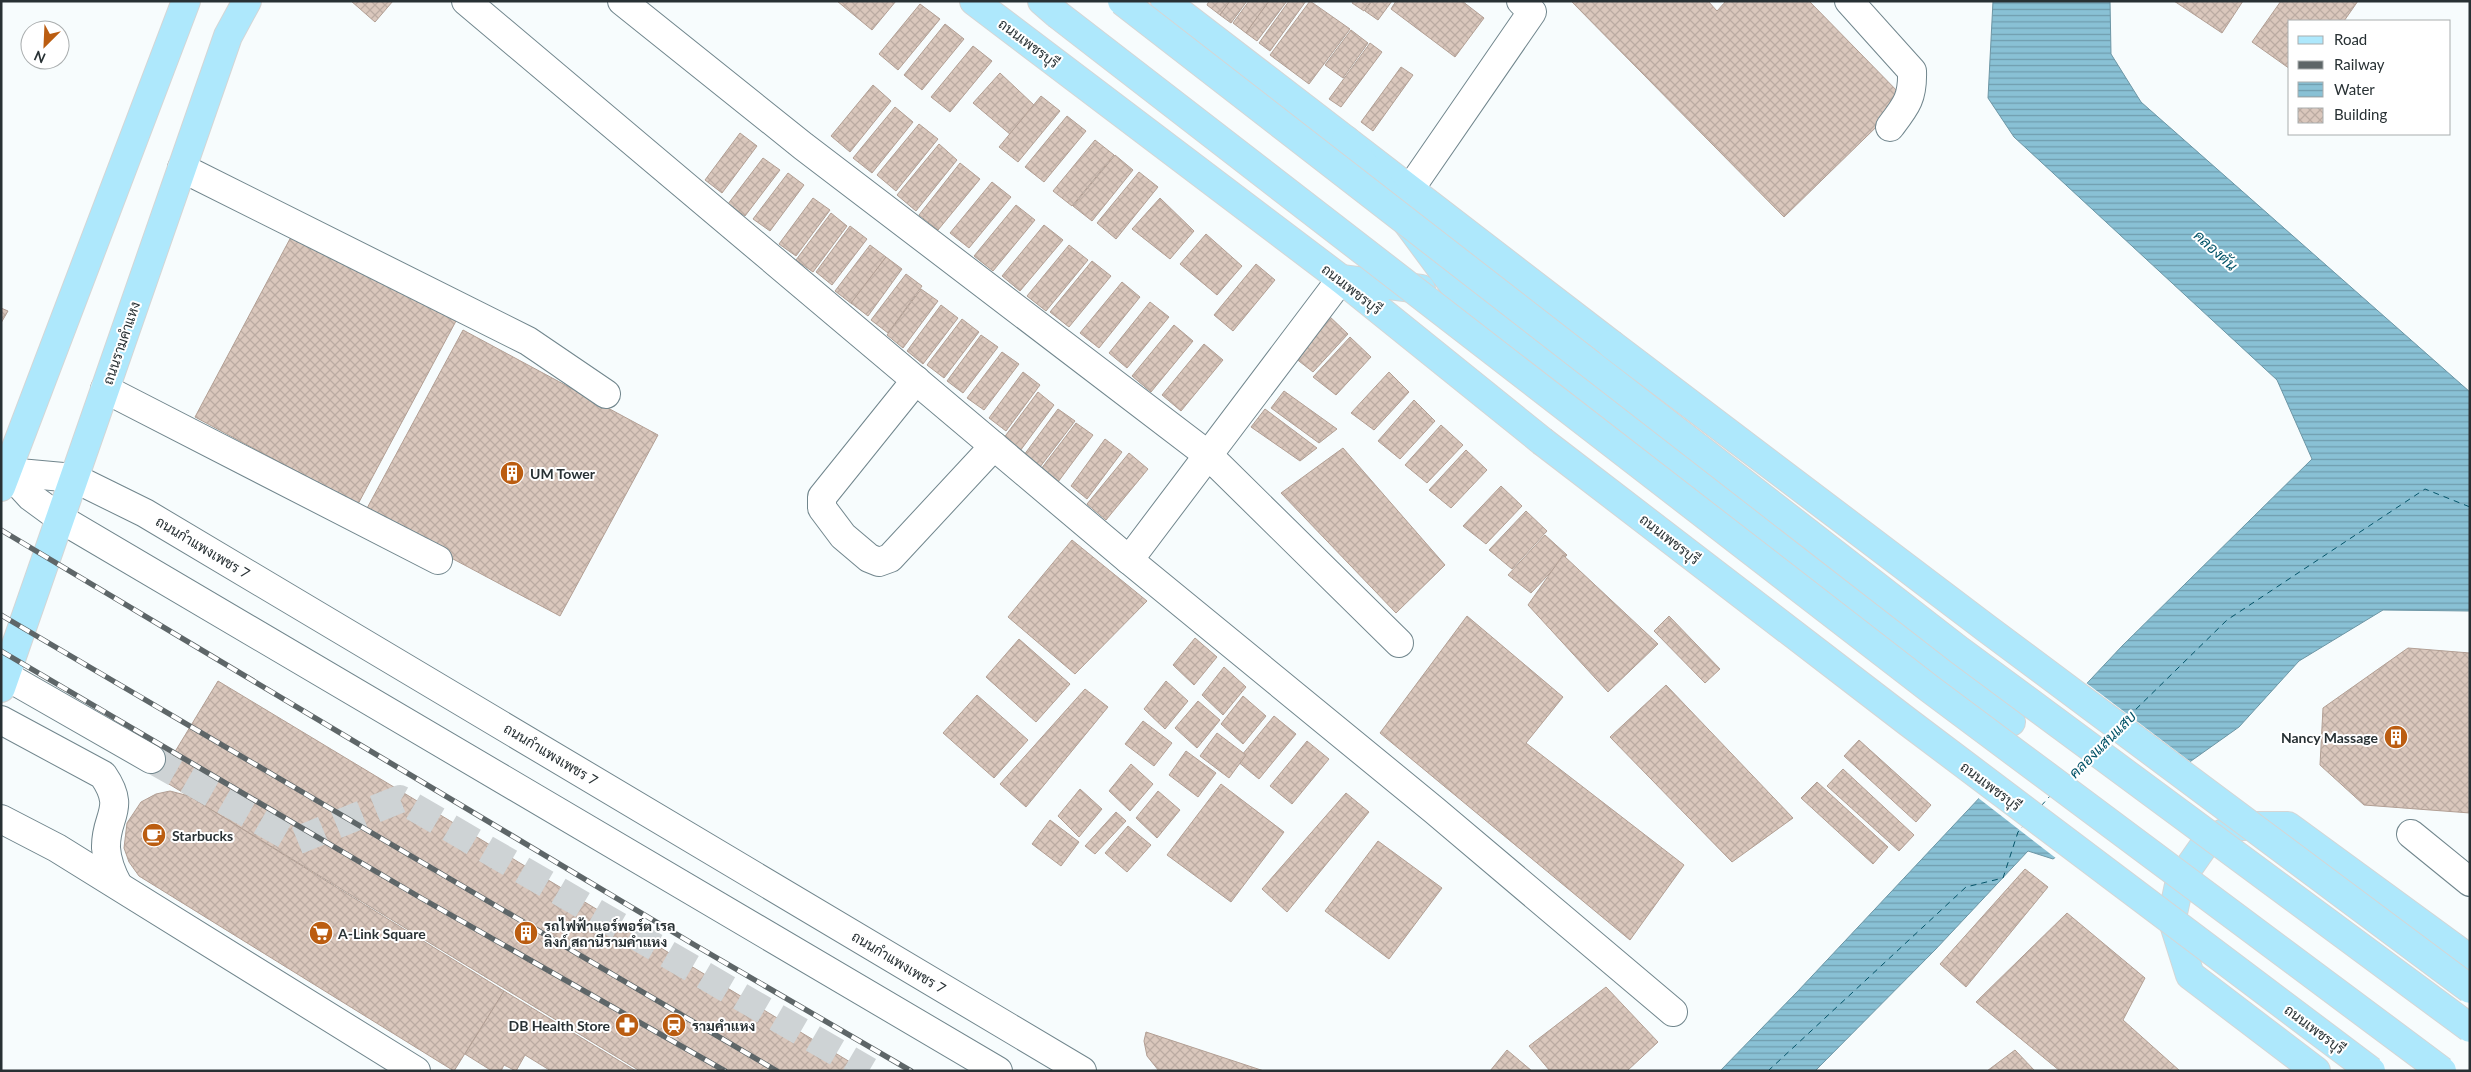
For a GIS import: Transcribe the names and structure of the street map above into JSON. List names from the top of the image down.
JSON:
{
  "streets": {
    "main road": ["ถนนเพชรบุรี", "ถนนรามคำแหง"],
    "street": ["ถนนกำแพงเพชร 7"]
  },
  "crossings": [
    ["ถนนรามคำแหง", "ถนนกำแพงเพชร 7"]
  ],
  "water": ["คลองตัน", "คลองแสนแสบ"],
  "places": {
    "building": ["UM Tower", "Nancy Massage", "รถไฟฟ้าแอร์พอร์ต เรล ลิงก์ สถานีรามคำแหง"],
    "cafe": ["Starbucks"],
    "supermarket": ["A-Link Square"],
    "pharmacy": ["DB Health Store"],
    "station": ["รามคำแหง"]
  },
  "legend": [
    "Road",
    "Railway",
    "Water",
    "Building"
  ],
  "north": "bottom left"
}
